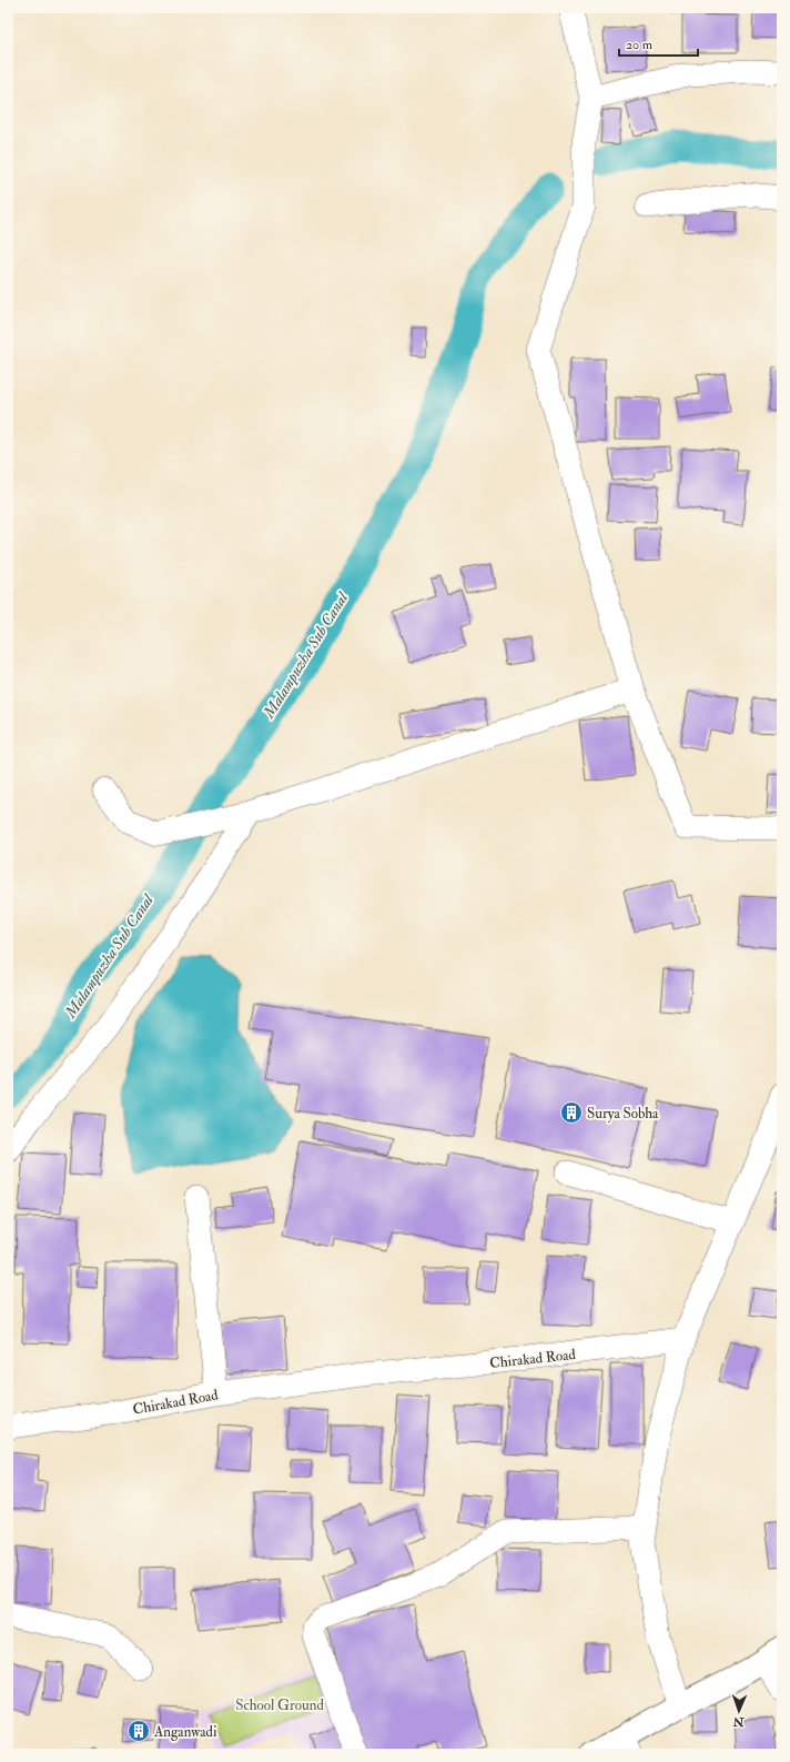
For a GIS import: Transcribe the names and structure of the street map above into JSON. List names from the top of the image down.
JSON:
{
  "streets": {
    "street": ["Chirakad Road"]
  },
  "water": ["Malampuzha Sub Canal"],
  "parks": ["School Ground"],
  "places": {
    "building": ["Surya Sobha", "Anganwadi"]
  },
  "scale_bar": "20 m",
  "north": "bottom"
}
